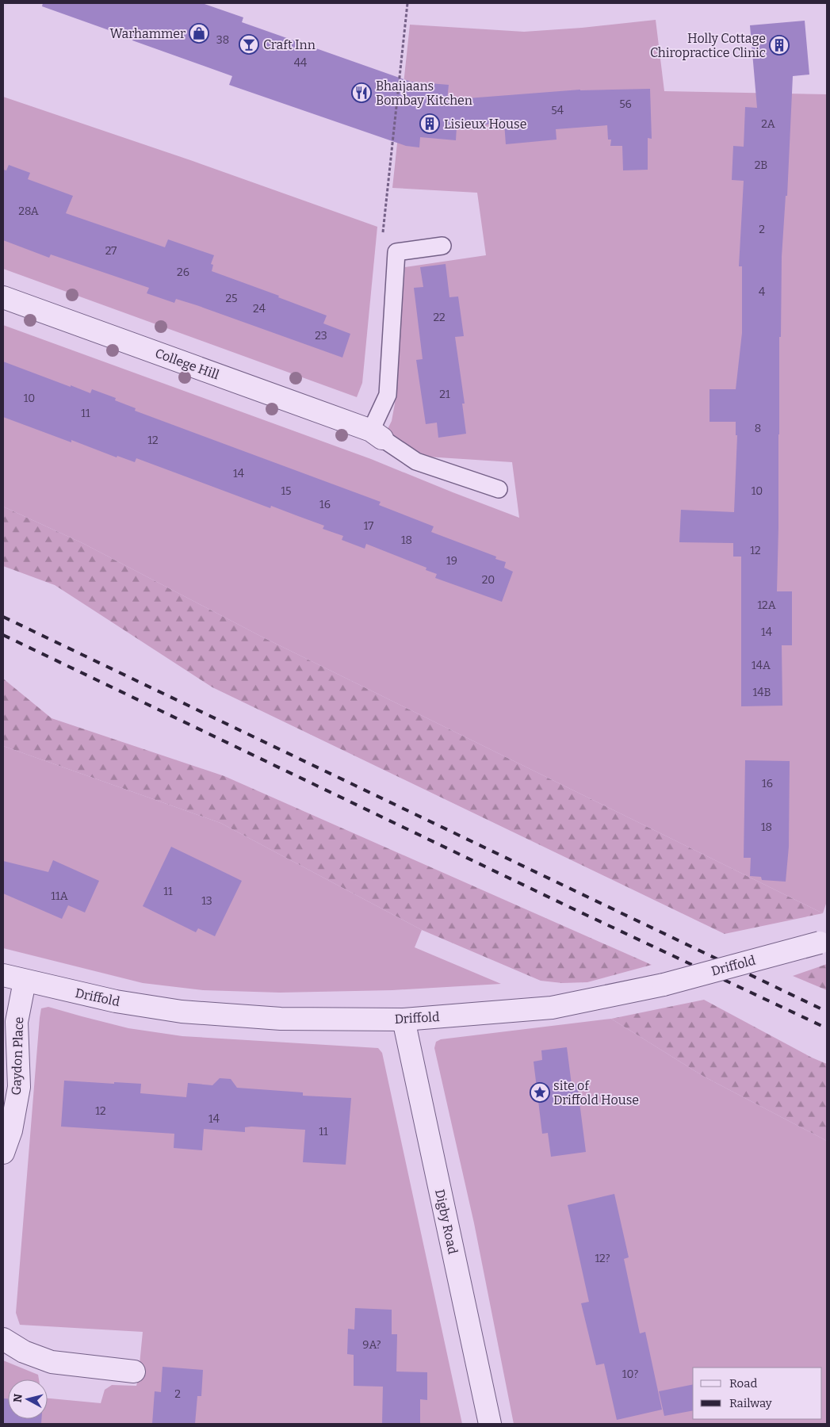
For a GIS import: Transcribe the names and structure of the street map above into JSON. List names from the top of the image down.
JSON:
{
  "streets": {
    "street": [
      "College Hill",
      "Driffold",
      "Gaydon Place",
      "Digby Road"
    ]
  },
  "crossings": [
    ["Driffold", "Gaydon Place"],
    ["Driffold", "Digby Road"]
  ],
  "places": {
    "shop": ["Warhammer"],
    "bar": ["Craft Inn"],
    "building": ["Holly Cottage Chiropractice Clinic", "Lisieux House"],
    "restaurant": ["Bhaijaans Bombay Kitchen"],
    "place": ["site of Driffold House"]
  },
  "house_numbers": [
    "38",
    "44",
    "56",
    "54",
    "2A",
    "2B",
    "28A",
    "2",
    "27",
    "26",
    "4",
    "25",
    "24",
    "22",
    "23",
    "21",
    "10",
    "11",
    "8",
    "12",
    "14",
    "15",
    "10",
    "16",
    "17",
    "18",
    "12",
    "19",
    "20",
    "12A",
    "14",
    "14A",
    "14B",
    "16",
    "18",
    "11",
    "11A",
    "13",
    "12",
    "14",
    "11",
    "12?",
    "9A?",
    "10?",
    "2"
  ],
  "legend": ["Road", "Railway"],
  "north": "left"
}
